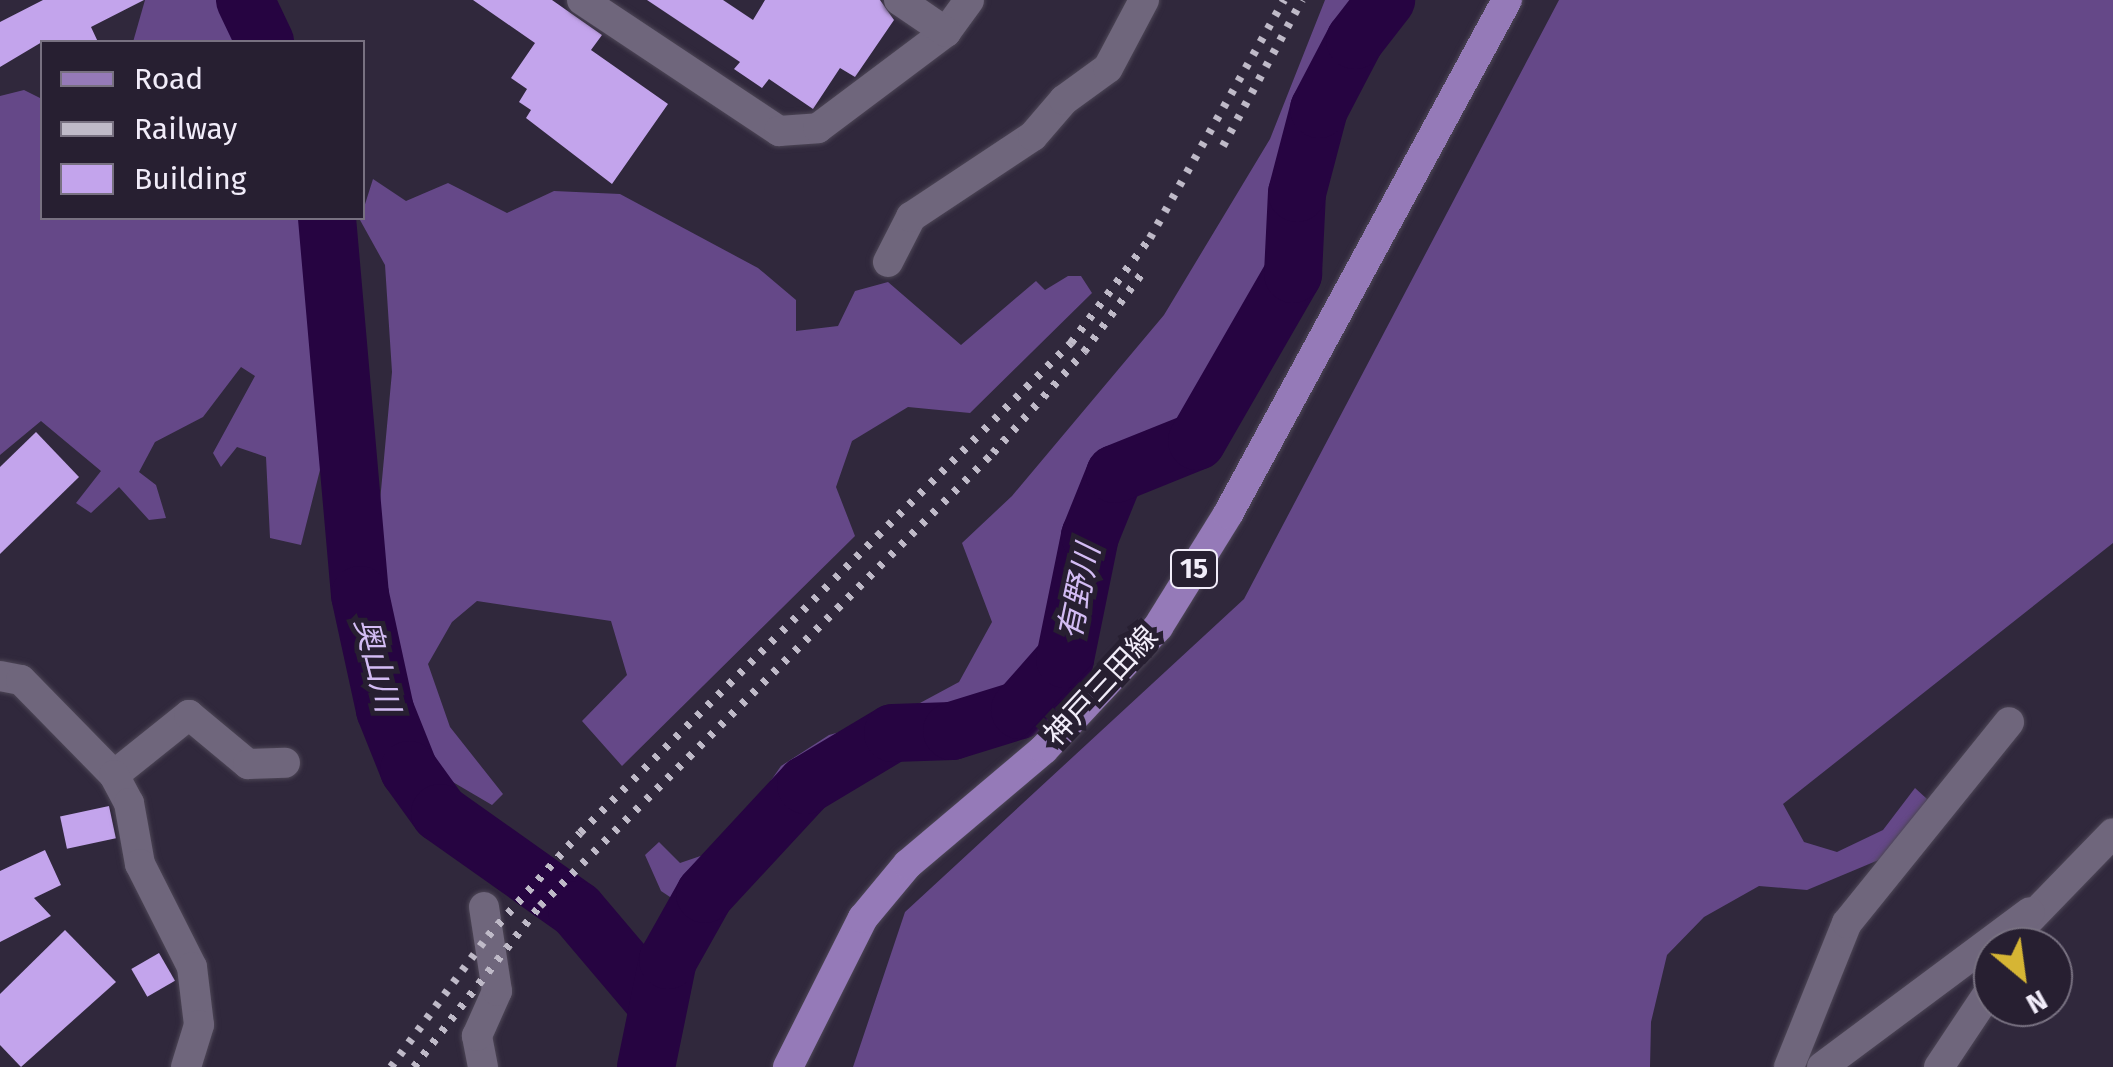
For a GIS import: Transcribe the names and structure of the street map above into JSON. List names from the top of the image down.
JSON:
{
  "streets": {
    "main road": ["15", "神戸三田線"]
  },
  "water": ["有野川", "奥山川"],
  "legend": ["Road", "Railway", "Building"],
  "north": "bottom right"
}
